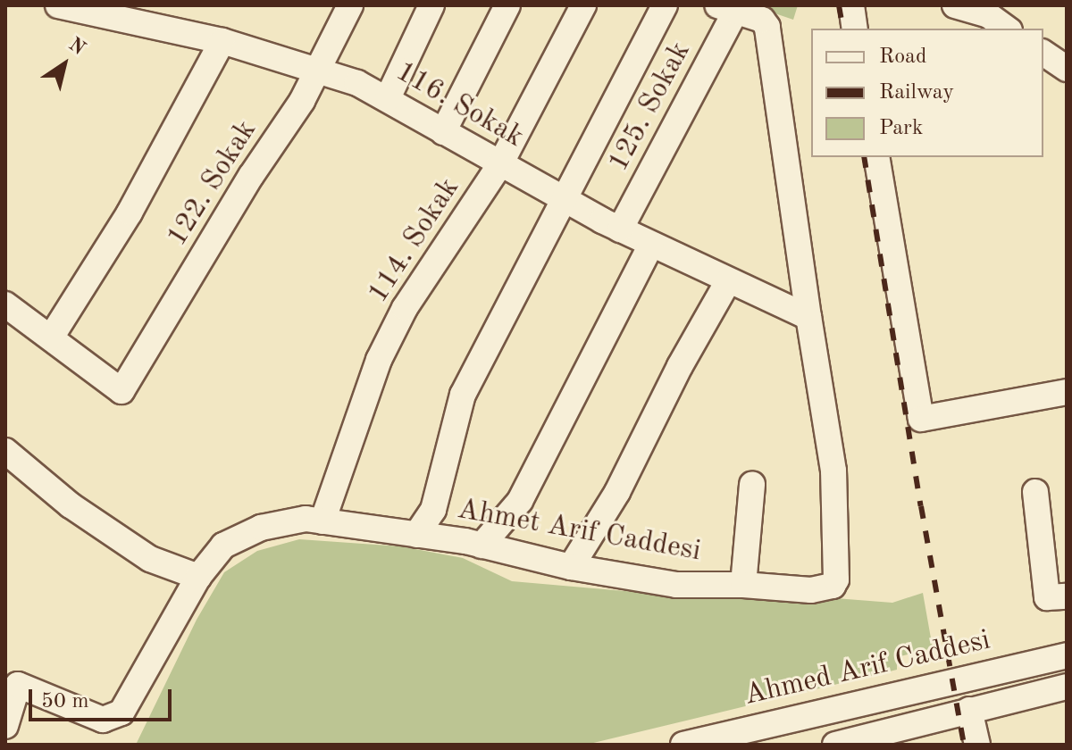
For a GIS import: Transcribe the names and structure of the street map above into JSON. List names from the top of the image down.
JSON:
{
  "streets": {
    "street": [
      "116. Sokak",
      "125. Sokak",
      "122. Sokak",
      "114. Sokak",
      "Ahmet Arif Caddesi",
      "Ahmed Arif Caddesi"
    ]
  },
  "crossings": [
    ["116. Sokak", "125. Sokak"],
    ["116. Sokak", "122. Sokak"],
    ["116. Sokak", "114. Sokak"],
    ["116. Sokak", "Ahmet Arif Caddesi"],
    ["125. Sokak", "Ahmet Arif Caddesi"],
    ["114. Sokak", "Ahmet Arif Caddesi"]
  ],
  "legend": ["Road", "Railway", "Park"],
  "scale_bar": "50 m",
  "north": "top right"
}
